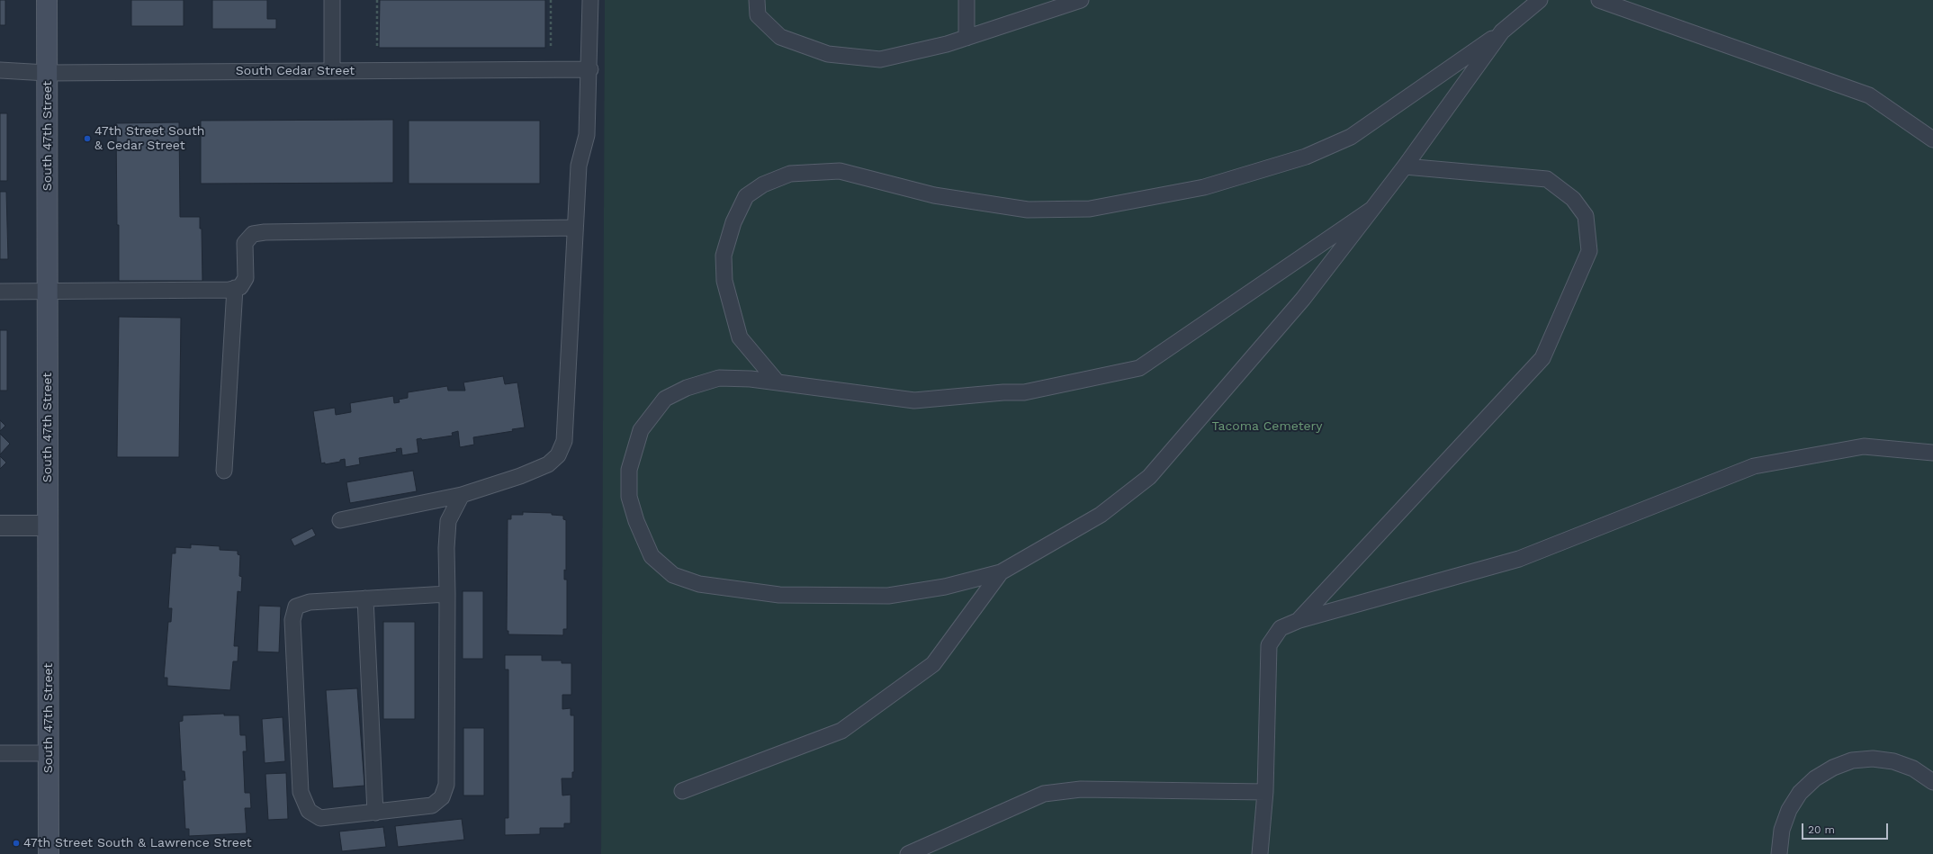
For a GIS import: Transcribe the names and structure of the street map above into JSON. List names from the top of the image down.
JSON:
{
  "streets": {
    "main road": ["South 47th Street"],
    "lane": ["South Cedar Street"]
  },
  "crossings": [
    ["South Cedar Street", "South 47th Street"]
  ],
  "parks": ["Tacoma Cemetery"],
  "places": ["47th Street South & Cedar Street", "47th Street South & Lawrence Street"],
  "scale_bar": "20 m"
}
